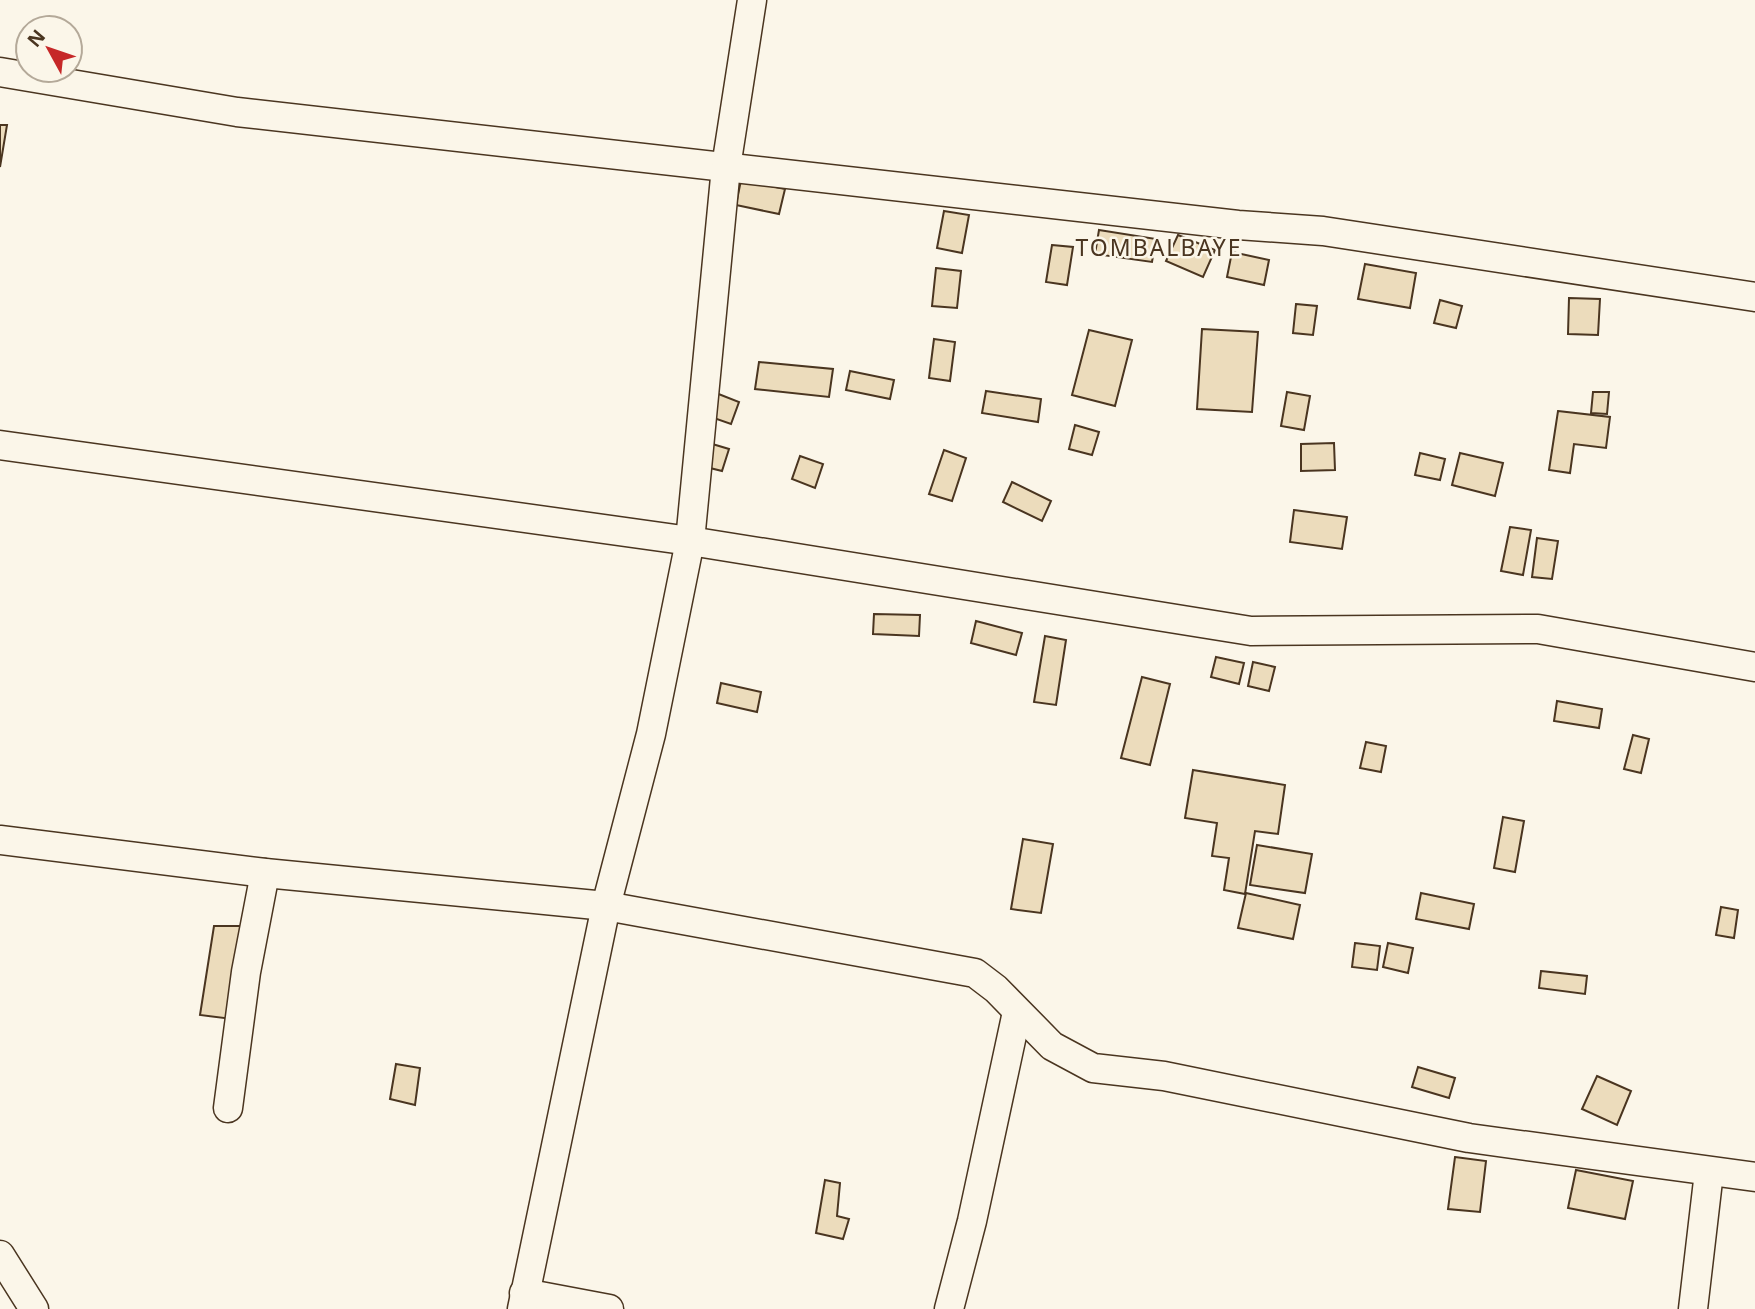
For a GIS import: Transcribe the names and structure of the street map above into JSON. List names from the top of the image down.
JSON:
{
  "districts": ["TOMBALBAYE"],
  "north": "top left"
}
